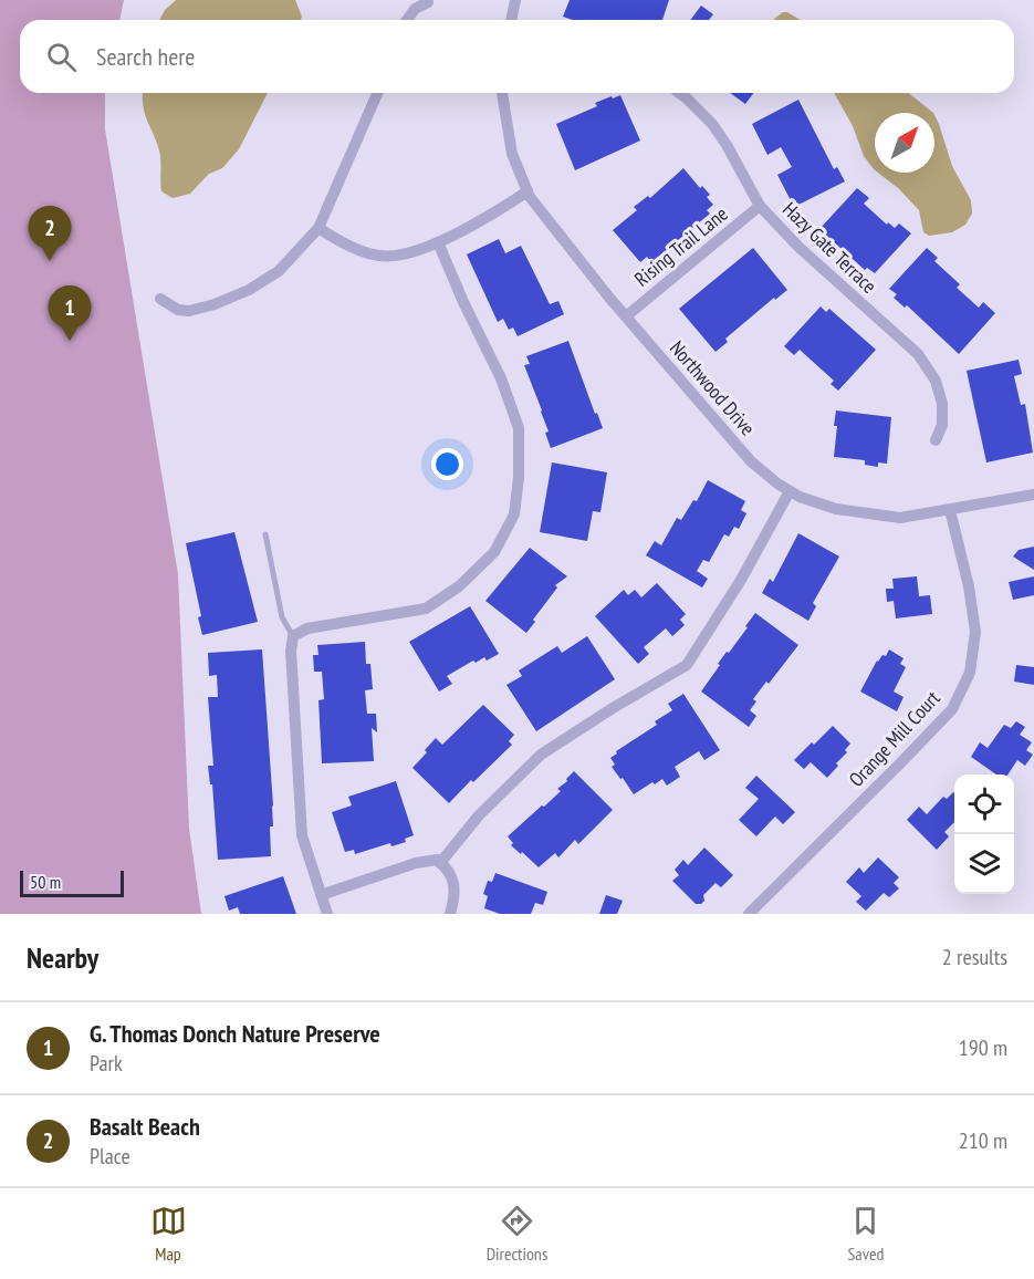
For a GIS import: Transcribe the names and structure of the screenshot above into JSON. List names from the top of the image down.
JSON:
{
  "streets": {
    "street": [
      "Rising Trail Lane",
      "Hazy Gate Terrace",
      "Northwood Drive",
      "Orange Mill Court"
    ]
  },
  "crossings": [
    ["Rising Trail Lane", "Hazy Gate Terrace"],
    ["Rising Trail Lane", "Northwood Drive"],
    ["Northwood Drive", "Orange Mill Court"]
  ],
  "scale_bar": "50 m",
  "north": "top right",
  "page": {
    "search": "Search here",
    "pins": ["2", "1"],
    "scale": "50 m",
    "heading": ["Nearby", "2 results"],
    "list": [
      {
        "mark": "1",
        "name": "G. Thomas Donch Nature Preserve",
        "note": "Park",
        "value": "190 m"
      },
      {
        "mark": "2",
        "name": "Basalt Beach",
        "note": "Place",
        "value": "210 m"
      }
    ],
    "nav": ["Map", "Directions", "Saved"]
  }
}
